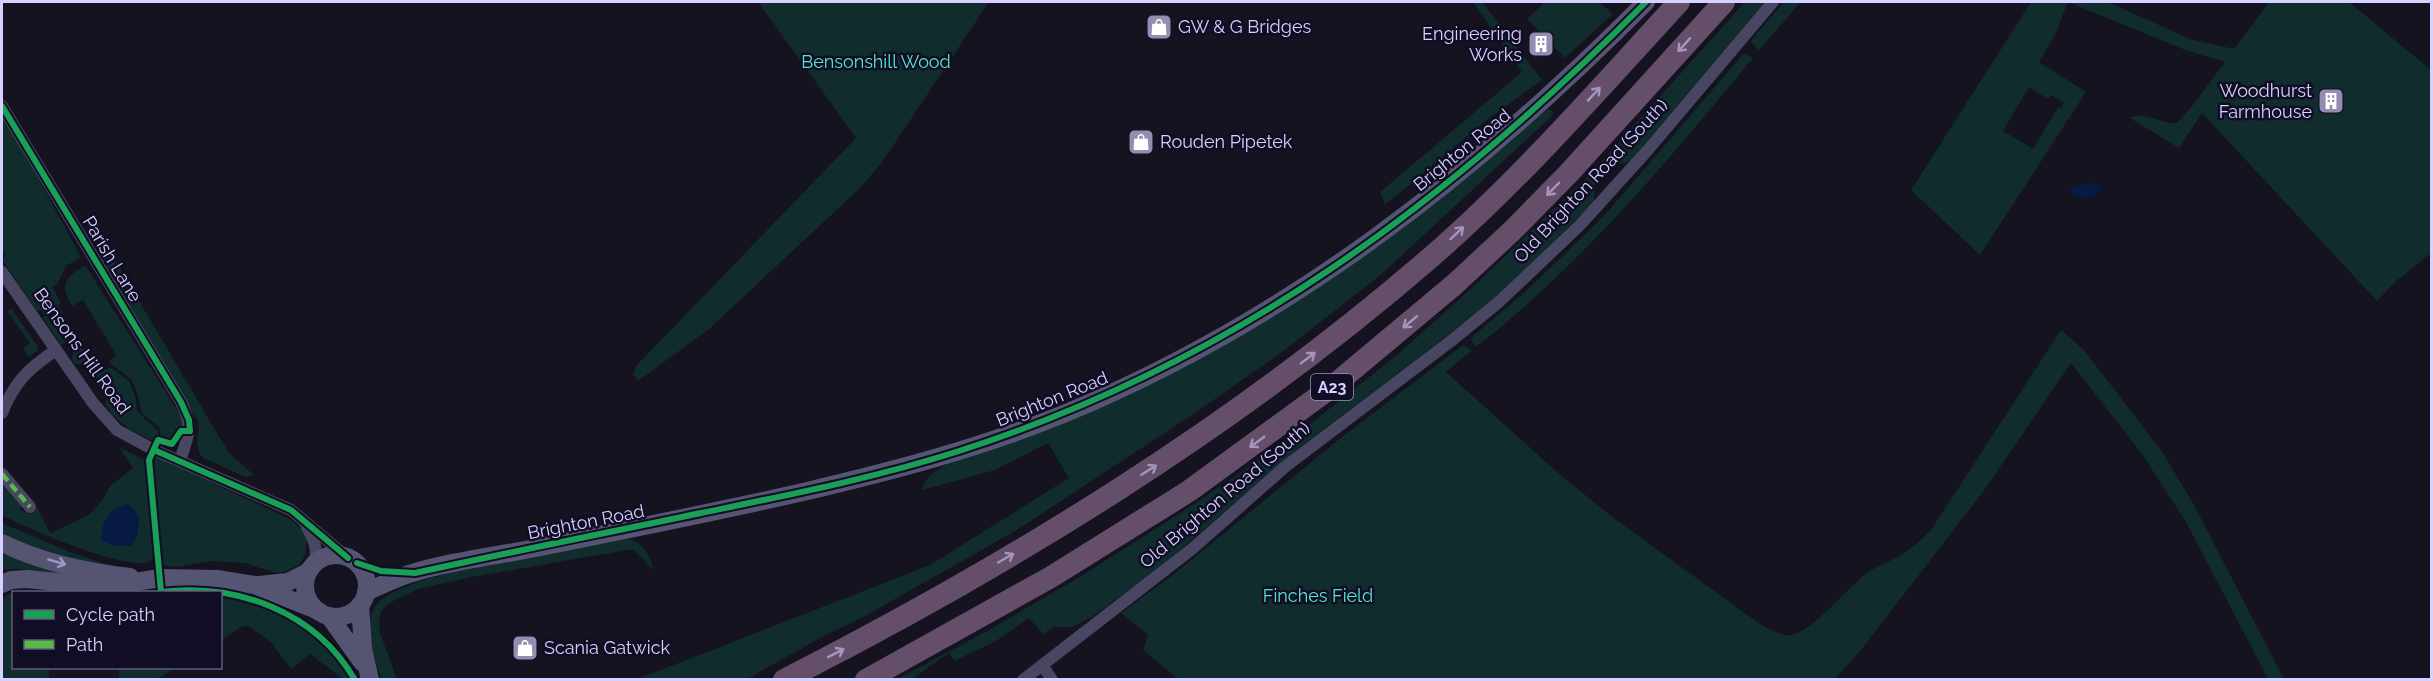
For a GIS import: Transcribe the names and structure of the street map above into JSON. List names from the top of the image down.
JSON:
{
  "streets": {
    "highway": ["A23"],
    "street": [
      "Brighton Road",
      "Old Brighton Road (South)",
      "Parish Lane",
      "Bensons Hill Road"
    ]
  },
  "crossings": [
    ["Brighton Road", "Bensons Hill Road"],
    ["Parish Lane", "Bensons Hill Road"]
  ],
  "parks": ["Bensonshill Wood", "Finches Field"],
  "places": {
    "shop": ["GW & G Bridges", "Rouden Pipetek", "Scania Gatwick"],
    "building": ["Engineering Works", "Woodhurst Farmhouse"]
  },
  "legend": ["Cycle path", "Path"]
}
